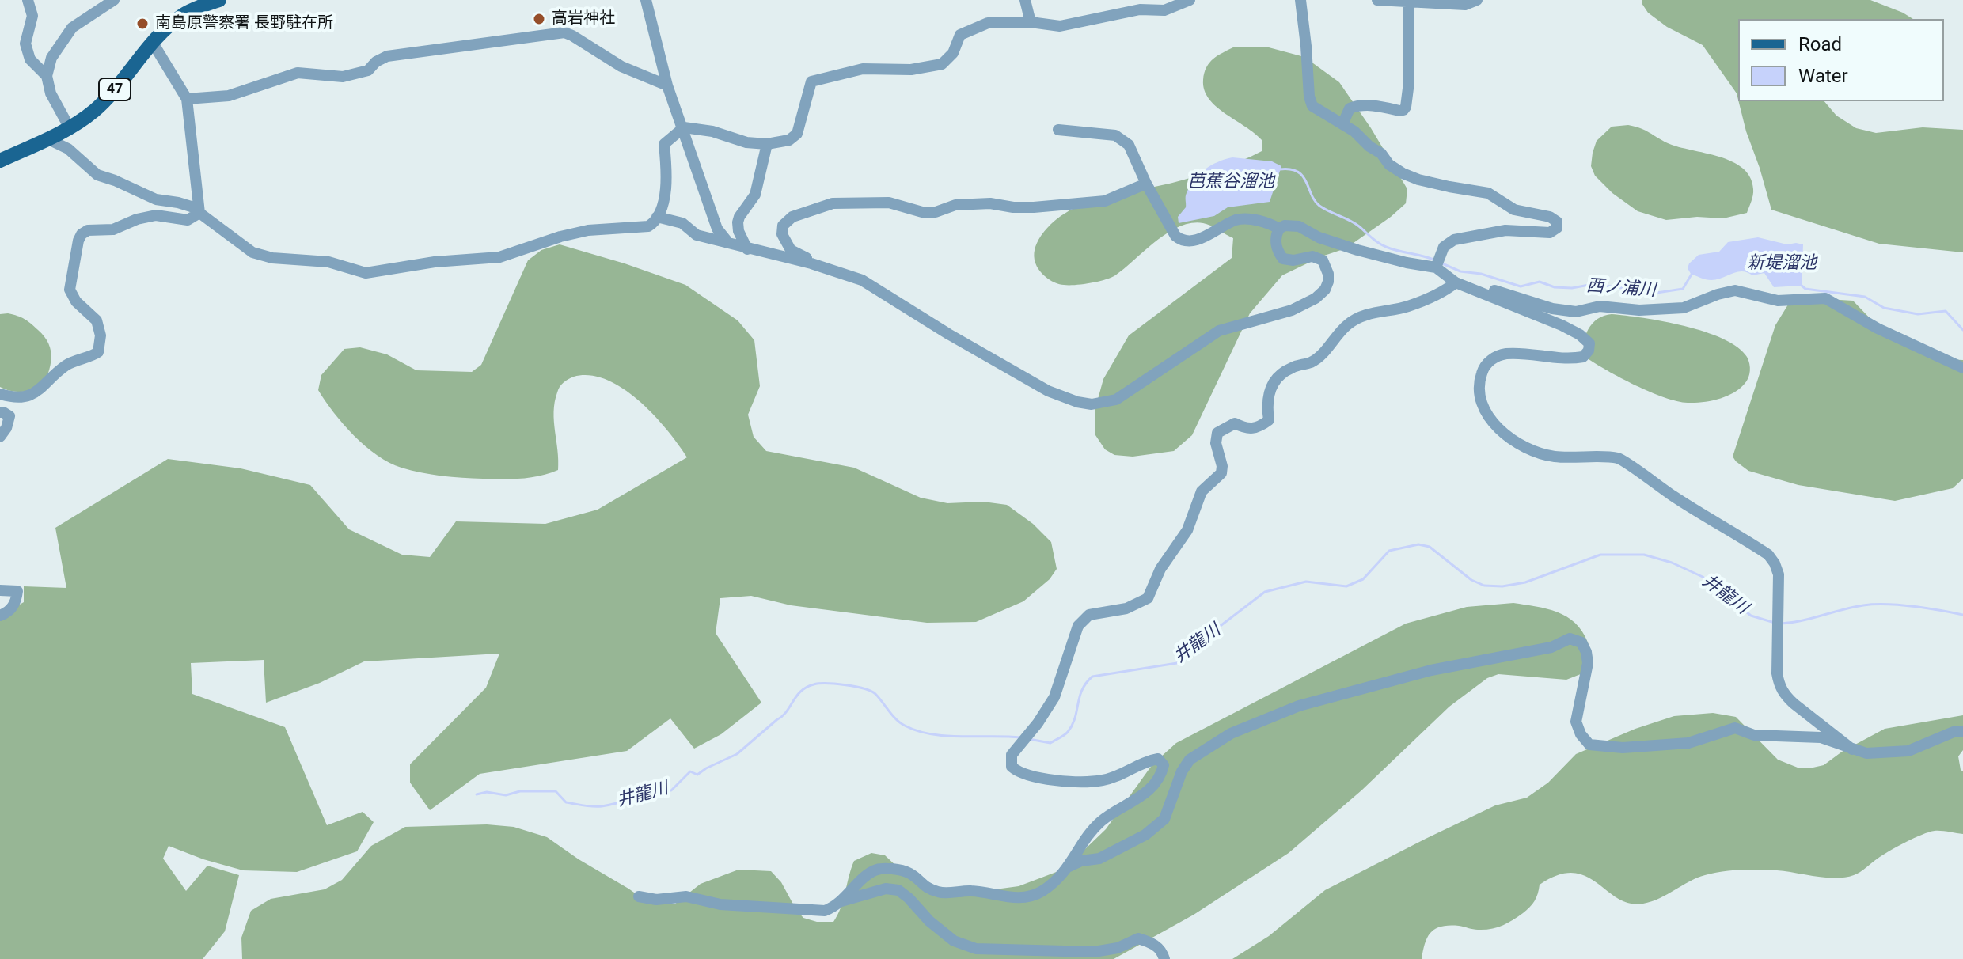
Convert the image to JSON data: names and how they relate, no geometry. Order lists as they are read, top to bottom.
{
  "streets": {
    "main road": ["47"]
  },
  "water": [
    "芭蕉谷溜池",
    "新堤溜池",
    "西ノ浦川",
    "井龍川"
  ],
  "places": ["高岩神社", "南島原警察署 長野駐在所"],
  "legend": ["Road", "Water"]
}
